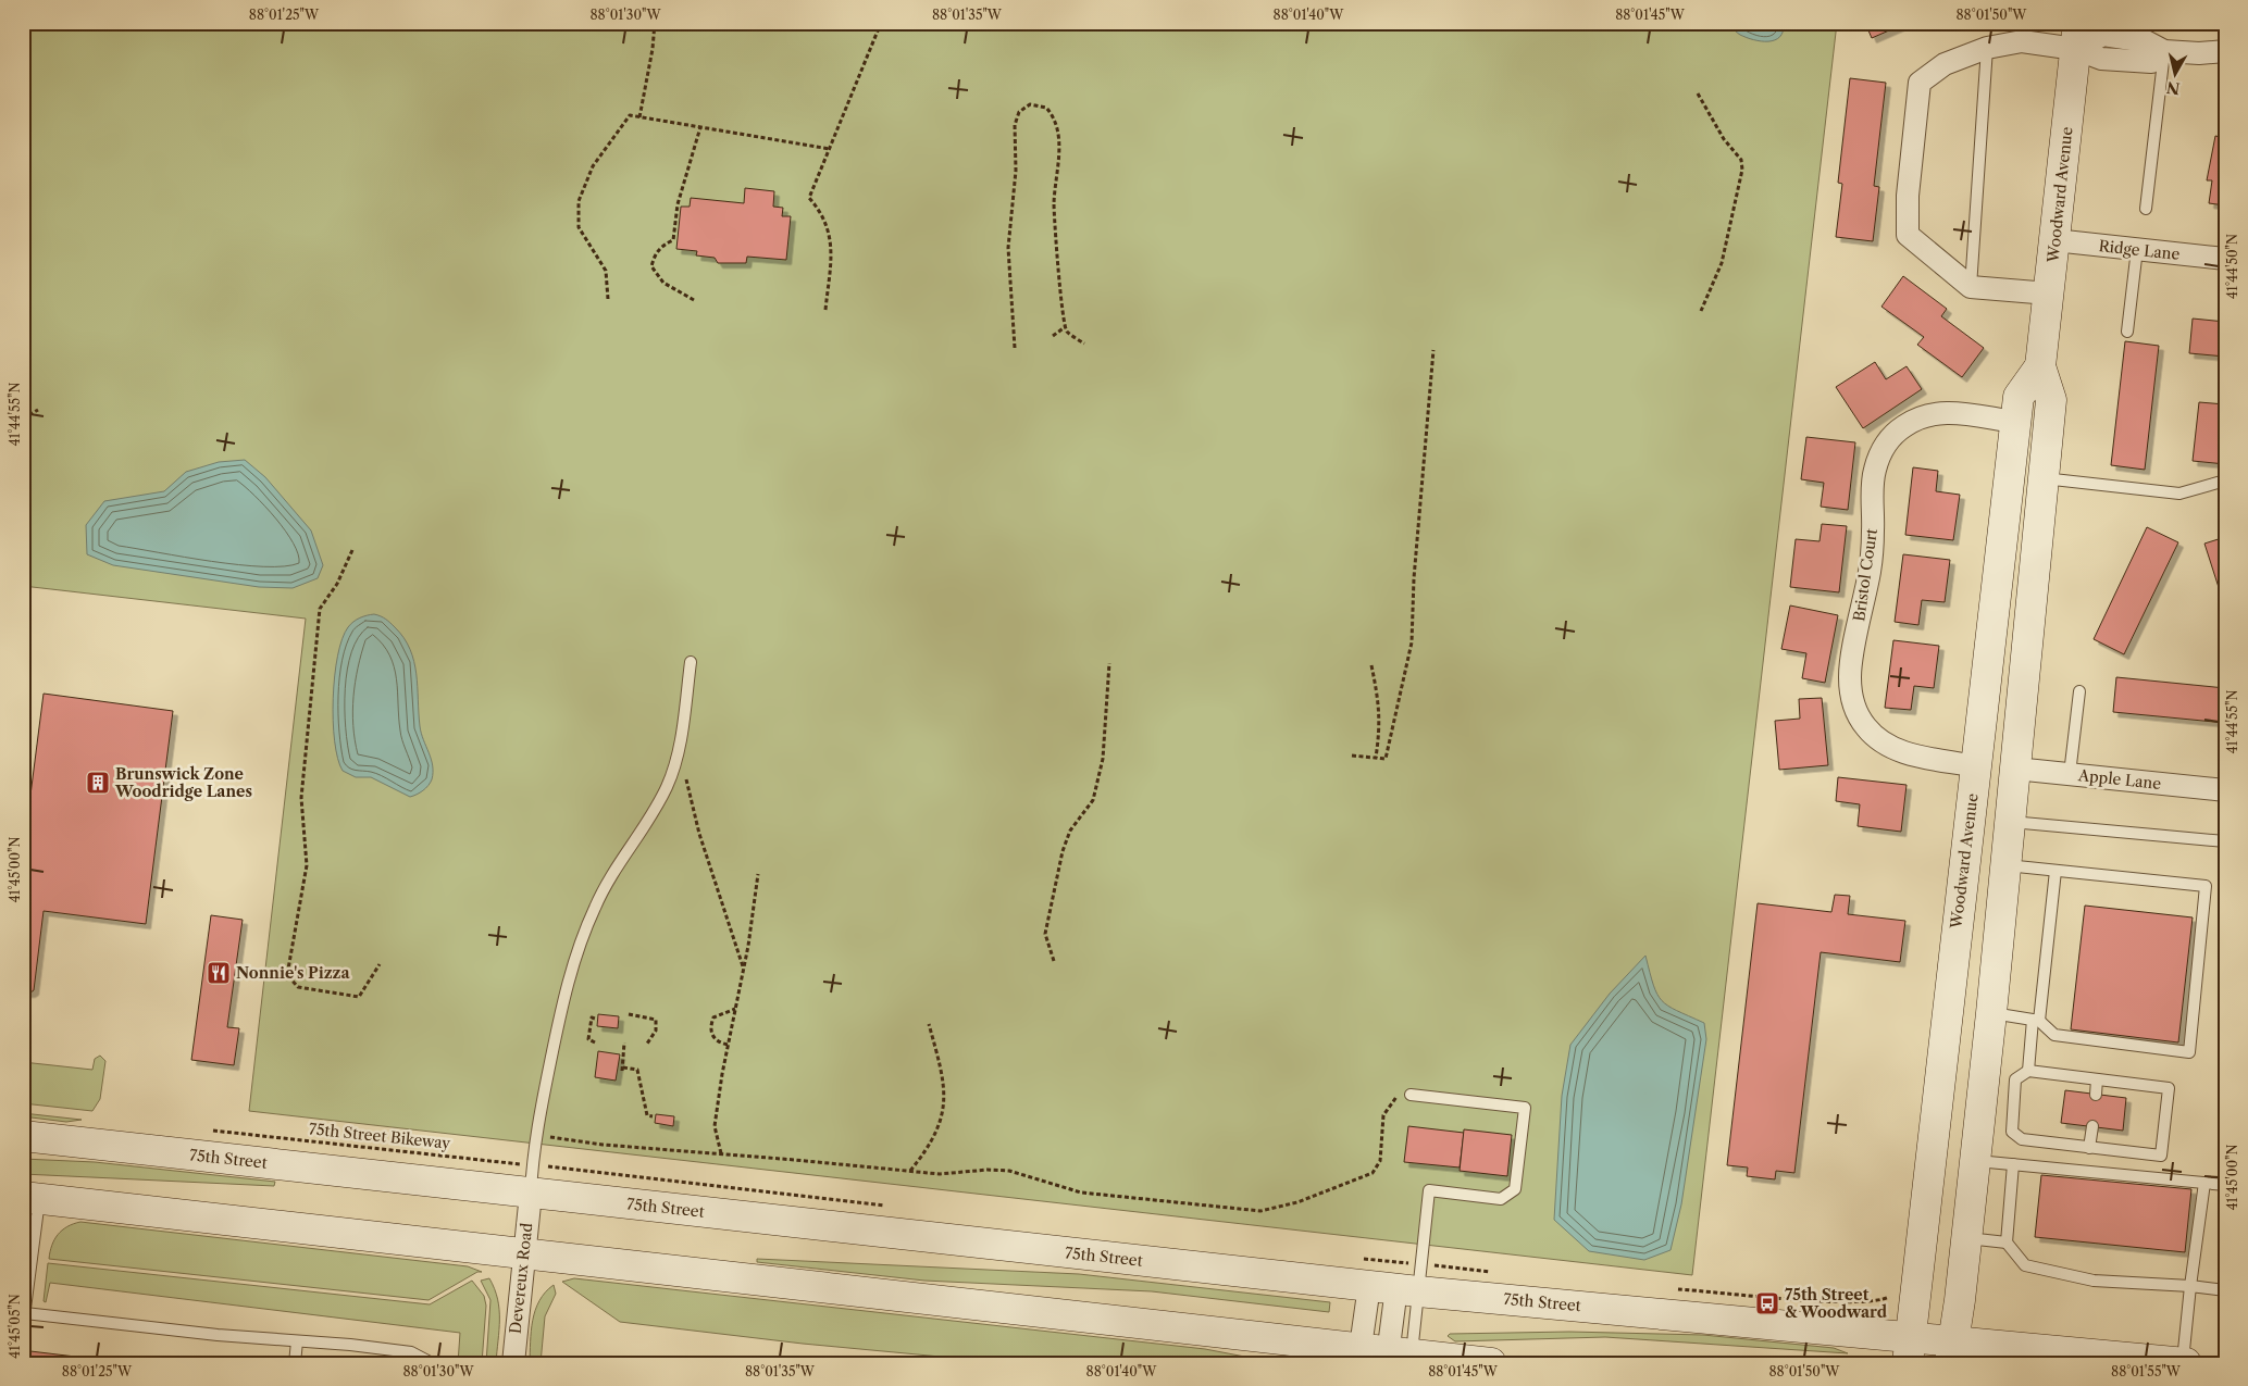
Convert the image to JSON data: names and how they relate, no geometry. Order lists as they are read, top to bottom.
{
  "streets": {
    "main road": ["Woodward Avenue", "75th Street"],
    "street": [
      "Ridge Lane",
      "Bristol Court",
      "Apple Lane",
      "Devereux Road"
    ],
    "path": ["75th Street Bikeway"]
  },
  "crossings": [
    ["Woodward Avenue", "Ridge Lane"],
    ["Woodward Avenue", "Bristol Court"],
    ["Woodward Avenue", "Apple Lane"],
    ["Woodward Avenue", "75th Street"],
    ["75th Street", "Devereux Road"]
  ],
  "places": {
    "building": ["Brunswick Zone Woodridge Lanes"],
    "restaurant": ["Nonnie's Pizza"],
    "bus stop": ["75th Street & Woodward"]
  },
  "north": "bottom",
  "coordinates": [
    "88°01'25\"W",
    "88°01'30\"W",
    "88°01'35\"W",
    "88°01'40\"W",
    "88°01'45\"W",
    "88°01'50\"W",
    "41°44'50\"N",
    "41°44'55\"N",
    "41°45'00\"N",
    "41°45'05\"N",
    "88°01'55\"W"
  ]
}
